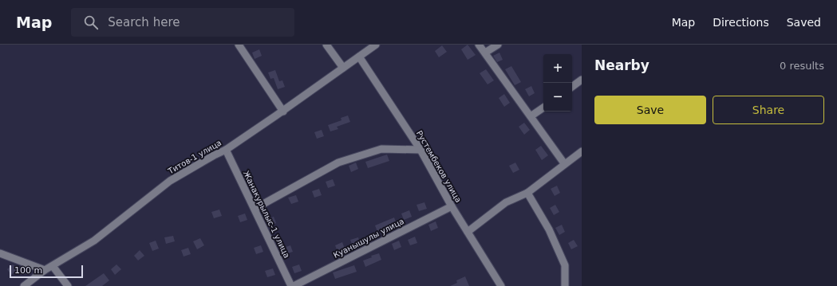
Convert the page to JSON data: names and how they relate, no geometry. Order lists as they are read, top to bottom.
{
  "streets": {
    "street": [
      "Титов-1 улица",
      "Рустембеков улица",
      "Жанакурылыс-1 улица",
      "Куанышулы улица"
    ]
  },
  "crossings": [
    ["Титов-1 улица", "Рустембеков улица"],
    ["Титов-1 улица", "Жанакурылыс-1 улица"],
    ["Рустембеков улица", "Куанышулы улица"],
    ["Жанакурылыс-1 улица", "Куанышулы улица"]
  ],
  "scale_bar": "100 m",
  "page": {
    "header": "Map",
    "search": "Search here",
    "nav": ["Map", "Directions", "Saved"],
    "heading": ["Nearby", "0 results"],
    "map_buttons": ["+", "−"],
    "buttons": ["Save", "Share"],
    "scale": "100 m"
  }
}
